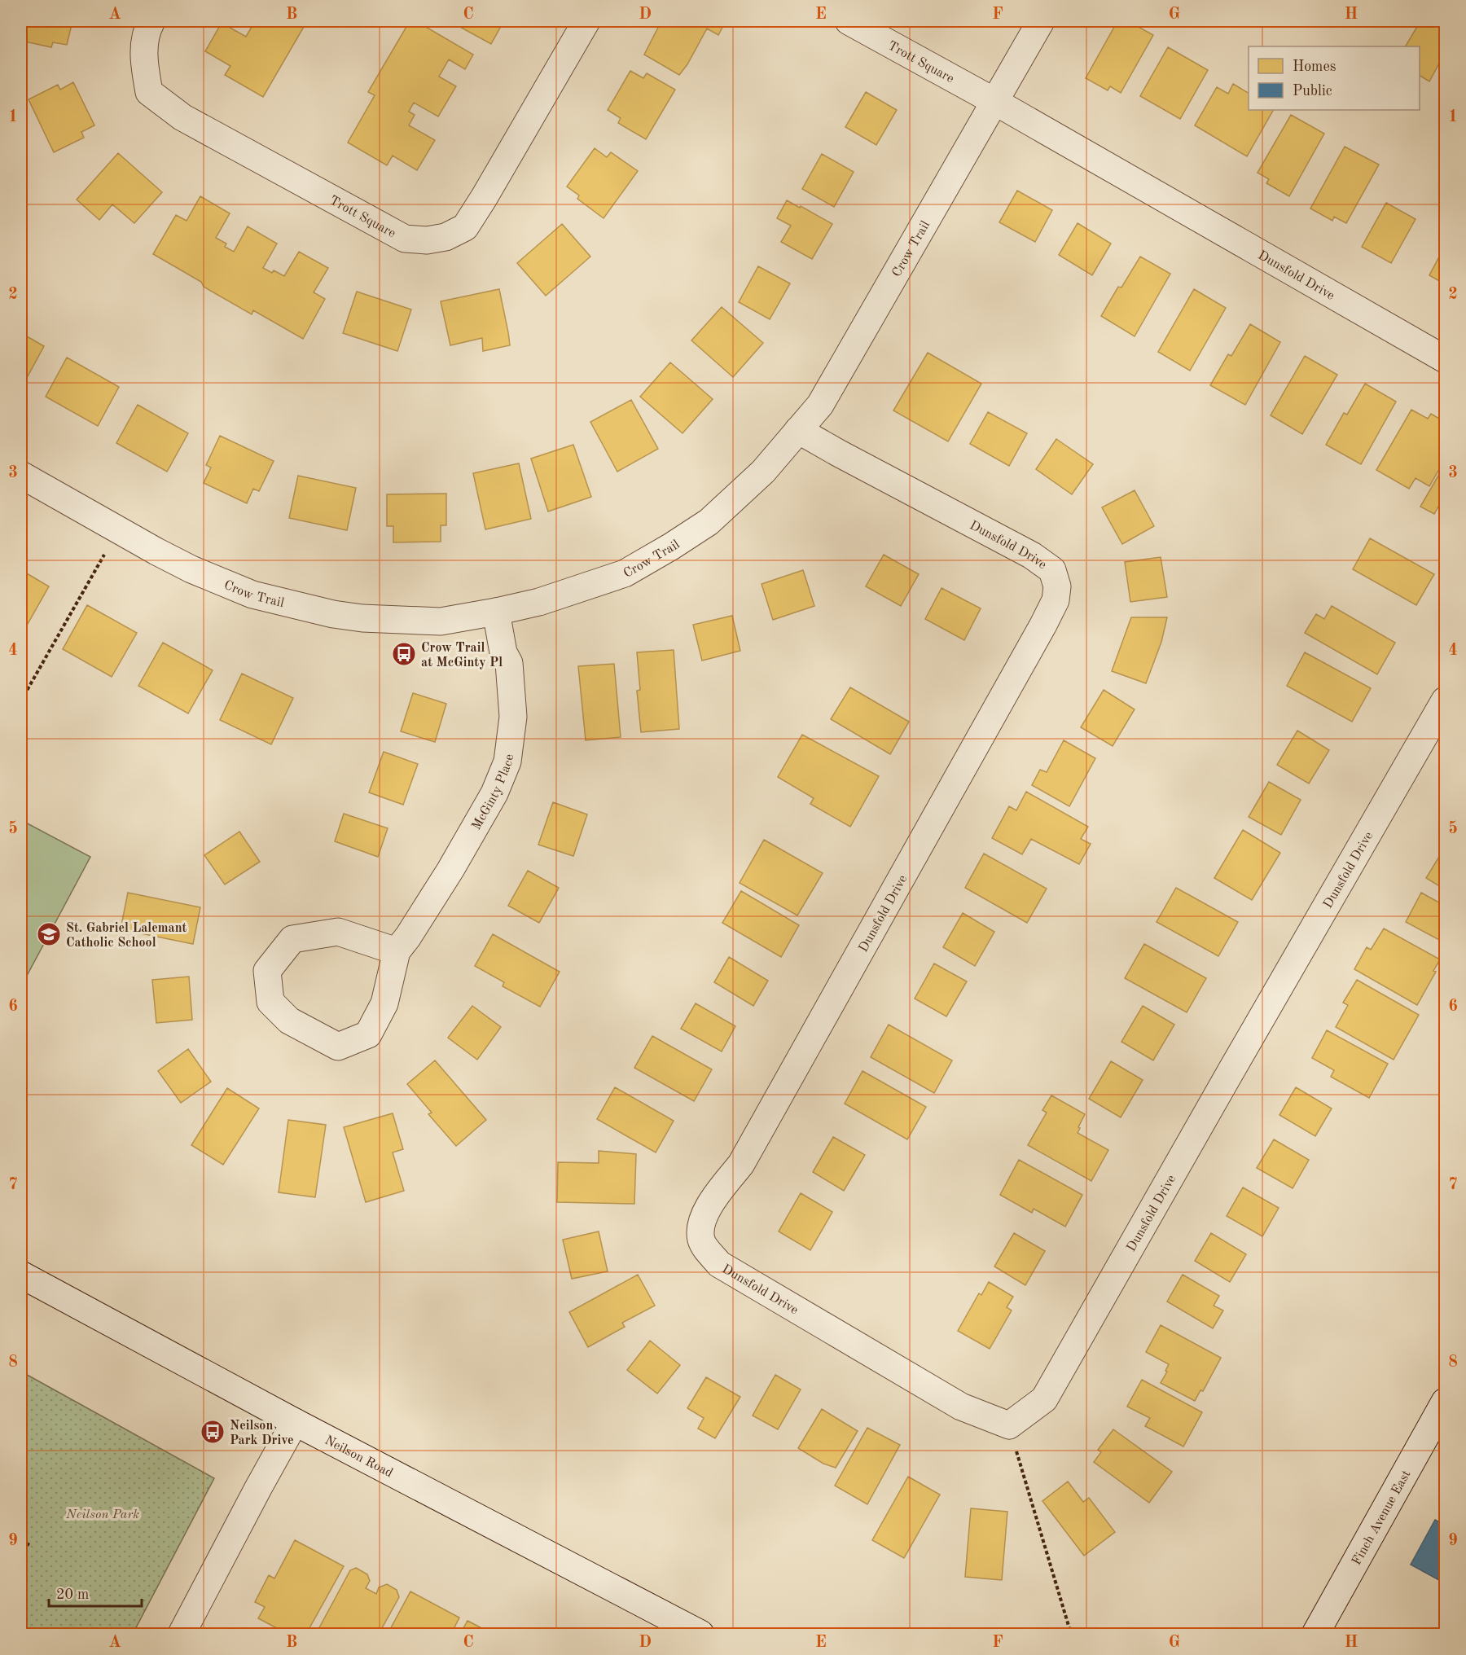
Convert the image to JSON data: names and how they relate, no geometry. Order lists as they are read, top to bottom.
{
  "streets": {
    "street": [
      "Trott Square",
      "Crow Trail",
      "Dunsfold Drive",
      "McGinty Place",
      "Neilson Road",
      "Finch Avenue East"
    ]
  },
  "crossings": [
    ["Trott Square", "Crow Trail"],
    ["Trott Square", "Dunsfold Drive"],
    ["Crow Trail", "Dunsfold Drive"],
    ["Crow Trail", "McGinty Place"]
  ],
  "parks": ["Neilson Park"],
  "places": {
    "bus stop": ["Crow Trail at McGinty Pl", "Neilson Park Drive"],
    "school or university": ["St. Gabriel Lalemant Catholic School"]
  },
  "legend": ["Homes", "Public"],
  "scale_bar": "20 m",
  "grid": {
    "columns": [
      "A",
      "B",
      "C",
      "D",
      "E",
      "F",
      "G",
      "H"
    ],
    "rows": [
      "1",
      "2",
      "3",
      "4",
      "5",
      "6",
      "7",
      "8",
      "9"
    ]
  }
}
